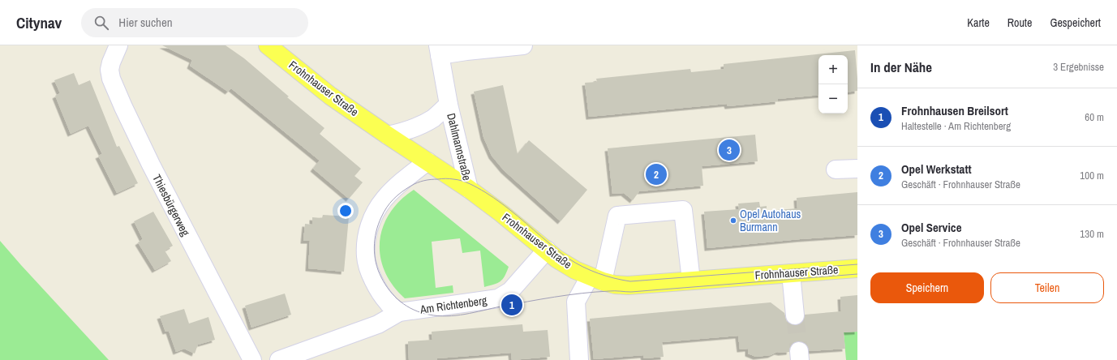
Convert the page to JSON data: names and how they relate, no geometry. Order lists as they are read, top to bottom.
{
  "streets": {
    "main road": ["Frohnhauser Straße"],
    "street": ["Dahlmannstraße", "Thiesbürgerweg", "Am Richtenberg"]
  },
  "crossings": [
    ["Frohnhauser Straße", "Dahlmannstraße"],
    ["Frohnhauser Straße", "Am Richtenberg"]
  ],
  "places": ["Opel Autohaus Burmann"],
  "page": {
    "header": "Citynav",
    "search": "Hier suchen",
    "nav": ["Karte", "Route", "Gespeichert"],
    "heading": ["In der Nähe", "3 Ergebnisse"],
    "map_buttons": ["+", "−"],
    "list": [
      {
        "mark": "1",
        "name": "Frohnhausen Breilsort",
        "note": "Haltestelle · Am Richtenberg",
        "value": "60 m"
      },
      {
        "mark": "2",
        "name": "Opel Werkstatt",
        "note": "Geschäft · Frohnhauser Straße",
        "value": "100 m"
      },
      {
        "mark": "3",
        "name": "Opel Service",
        "note": "Geschäft · Frohnhauser Straße",
        "value": "130 m"
      }
    ],
    "pins": ["3", "2", "1"],
    "buttons": ["Speichern", "Teilen"]
  }
}
